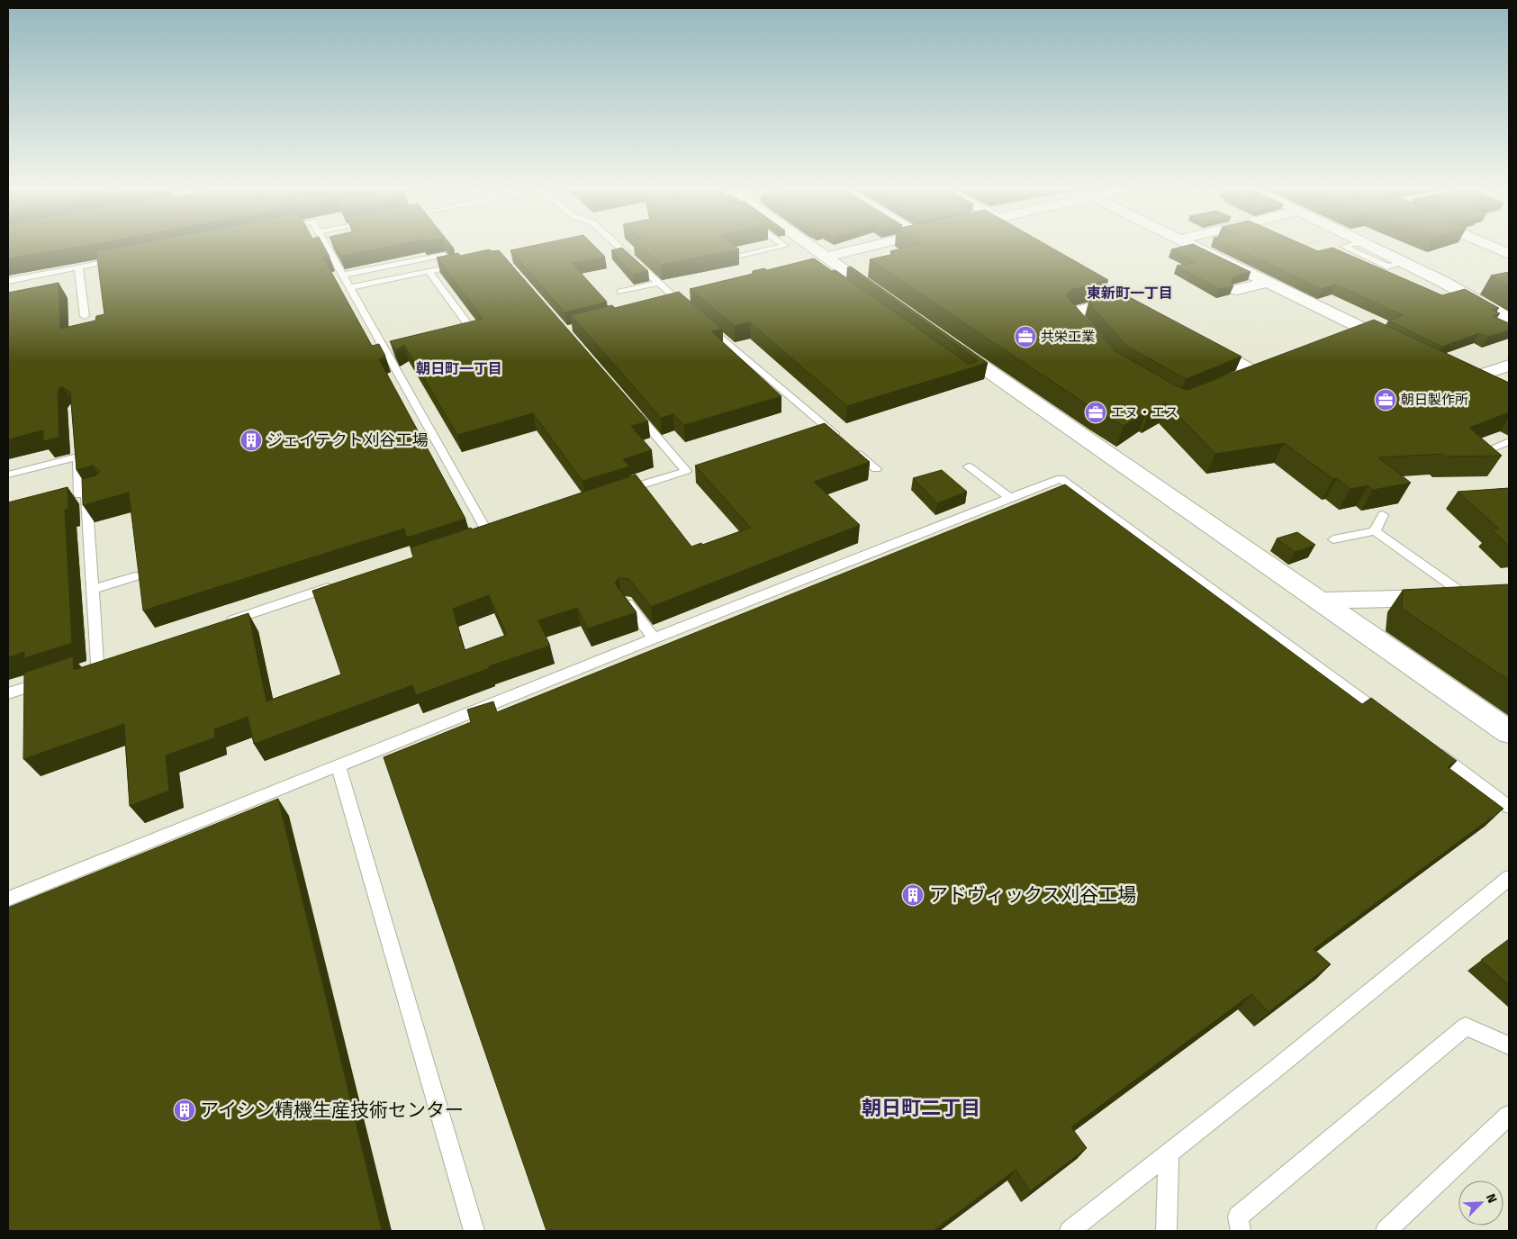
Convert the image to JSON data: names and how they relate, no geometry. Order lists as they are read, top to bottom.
{
  "districts": ["東新町一丁目", "朝日町一丁目", "朝日町二丁目"],
  "places": {
    "office": ["共栄工業", "朝日製作所", "エヌ・エス"],
    "building": ["ジェイテクト刈谷工場", "アドヴィックス刈谷工場", "アイシン精機生産技術センター"]
  },
  "north": "top right"
}
